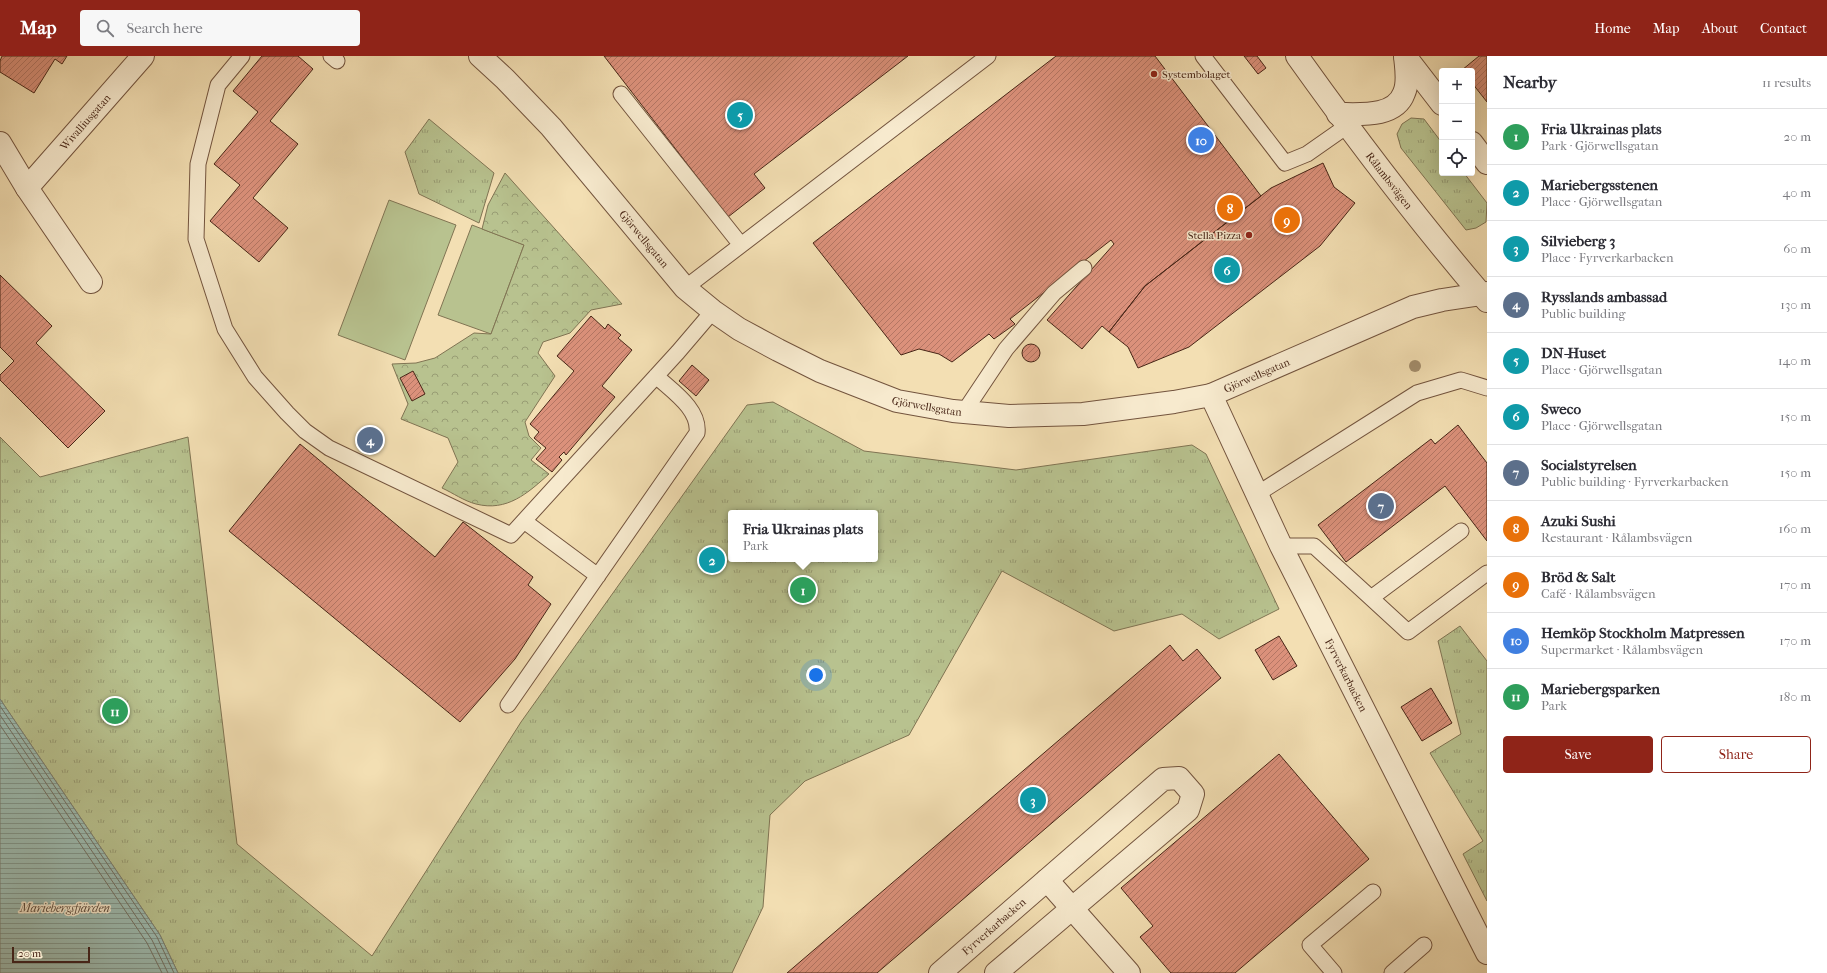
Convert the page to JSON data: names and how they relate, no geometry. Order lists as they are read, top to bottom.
{
  "streets": {
    "street": [
      "Wivalliusgatan",
      "Rålambsvägen",
      "Gjörwellsgatan",
      "Fyrverkarbacken"
    ]
  },
  "crossings": [
    ["Rålambsvägen", "Gjörwellsgatan"],
    ["Gjörwellsgatan", "Fyrverkarbacken"]
  ],
  "water": ["Mariebergsfjärden"],
  "places": ["Systembolaget", "Stella Pizza"],
  "scale_bar": "20 m",
  "page": {
    "header": "Map",
    "search": "Search here",
    "nav": [
      "Home",
      "Map",
      "About",
      "Contact"
    ],
    "heading": ["Nearby", "11 results"],
    "map_buttons": ["+", "−"],
    "pins": [
      "5",
      "10",
      "8",
      "9",
      "6",
      "4",
      "7",
      "2",
      "1",
      "11",
      "3"
    ],
    "list": [
      {
        "mark": "1",
        "name": "Fria Ukrainas plats",
        "note": "Park · Gjörwellsgatan",
        "value": "20 m"
      },
      {
        "mark": "2",
        "name": "Mariebergsstenen",
        "note": "Place · Gjörwellsgatan",
        "value": "40 m"
      },
      {
        "mark": "3",
        "name": "Silvieberg 3",
        "note": "Place · Fyrverkarbacken",
        "value": "60 m"
      },
      {
        "mark": "4",
        "name": "Rysslands ambassad",
        "note": "Public building",
        "value": "130 m"
      },
      {
        "mark": "5",
        "name": "DN-Huset",
        "note": "Place · Gjörwellsgatan",
        "value": "140 m"
      },
      {
        "mark": "6",
        "name": "Sweco",
        "note": "Place · Gjörwellsgatan",
        "value": "150 m"
      },
      {
        "mark": "7",
        "name": "Socialstyrelsen",
        "note": "Public building · Fyrverkarbacken",
        "value": "150 m"
      },
      {
        "mark": "8",
        "name": "Azuki Sushi",
        "note": "Restaurant · Rålambsvägen",
        "value": "160 m"
      },
      {
        "mark": "9",
        "name": "Bröd & Salt",
        "note": "Café · Rålambsvägen",
        "value": "170 m"
      },
      {
        "mark": "10",
        "name": "Hemköp Stockholm Matpressen",
        "note": "Supermarket · Rålambsvägen",
        "value": "170 m"
      },
      {
        "mark": "11",
        "name": "Mariebergsparken",
        "note": "Park",
        "value": "180 m"
      }
    ],
    "popup": ["Fria Ukrainas plats", "Park"],
    "buttons": ["Save", "Share"],
    "scale": "20 m"
  }
}
